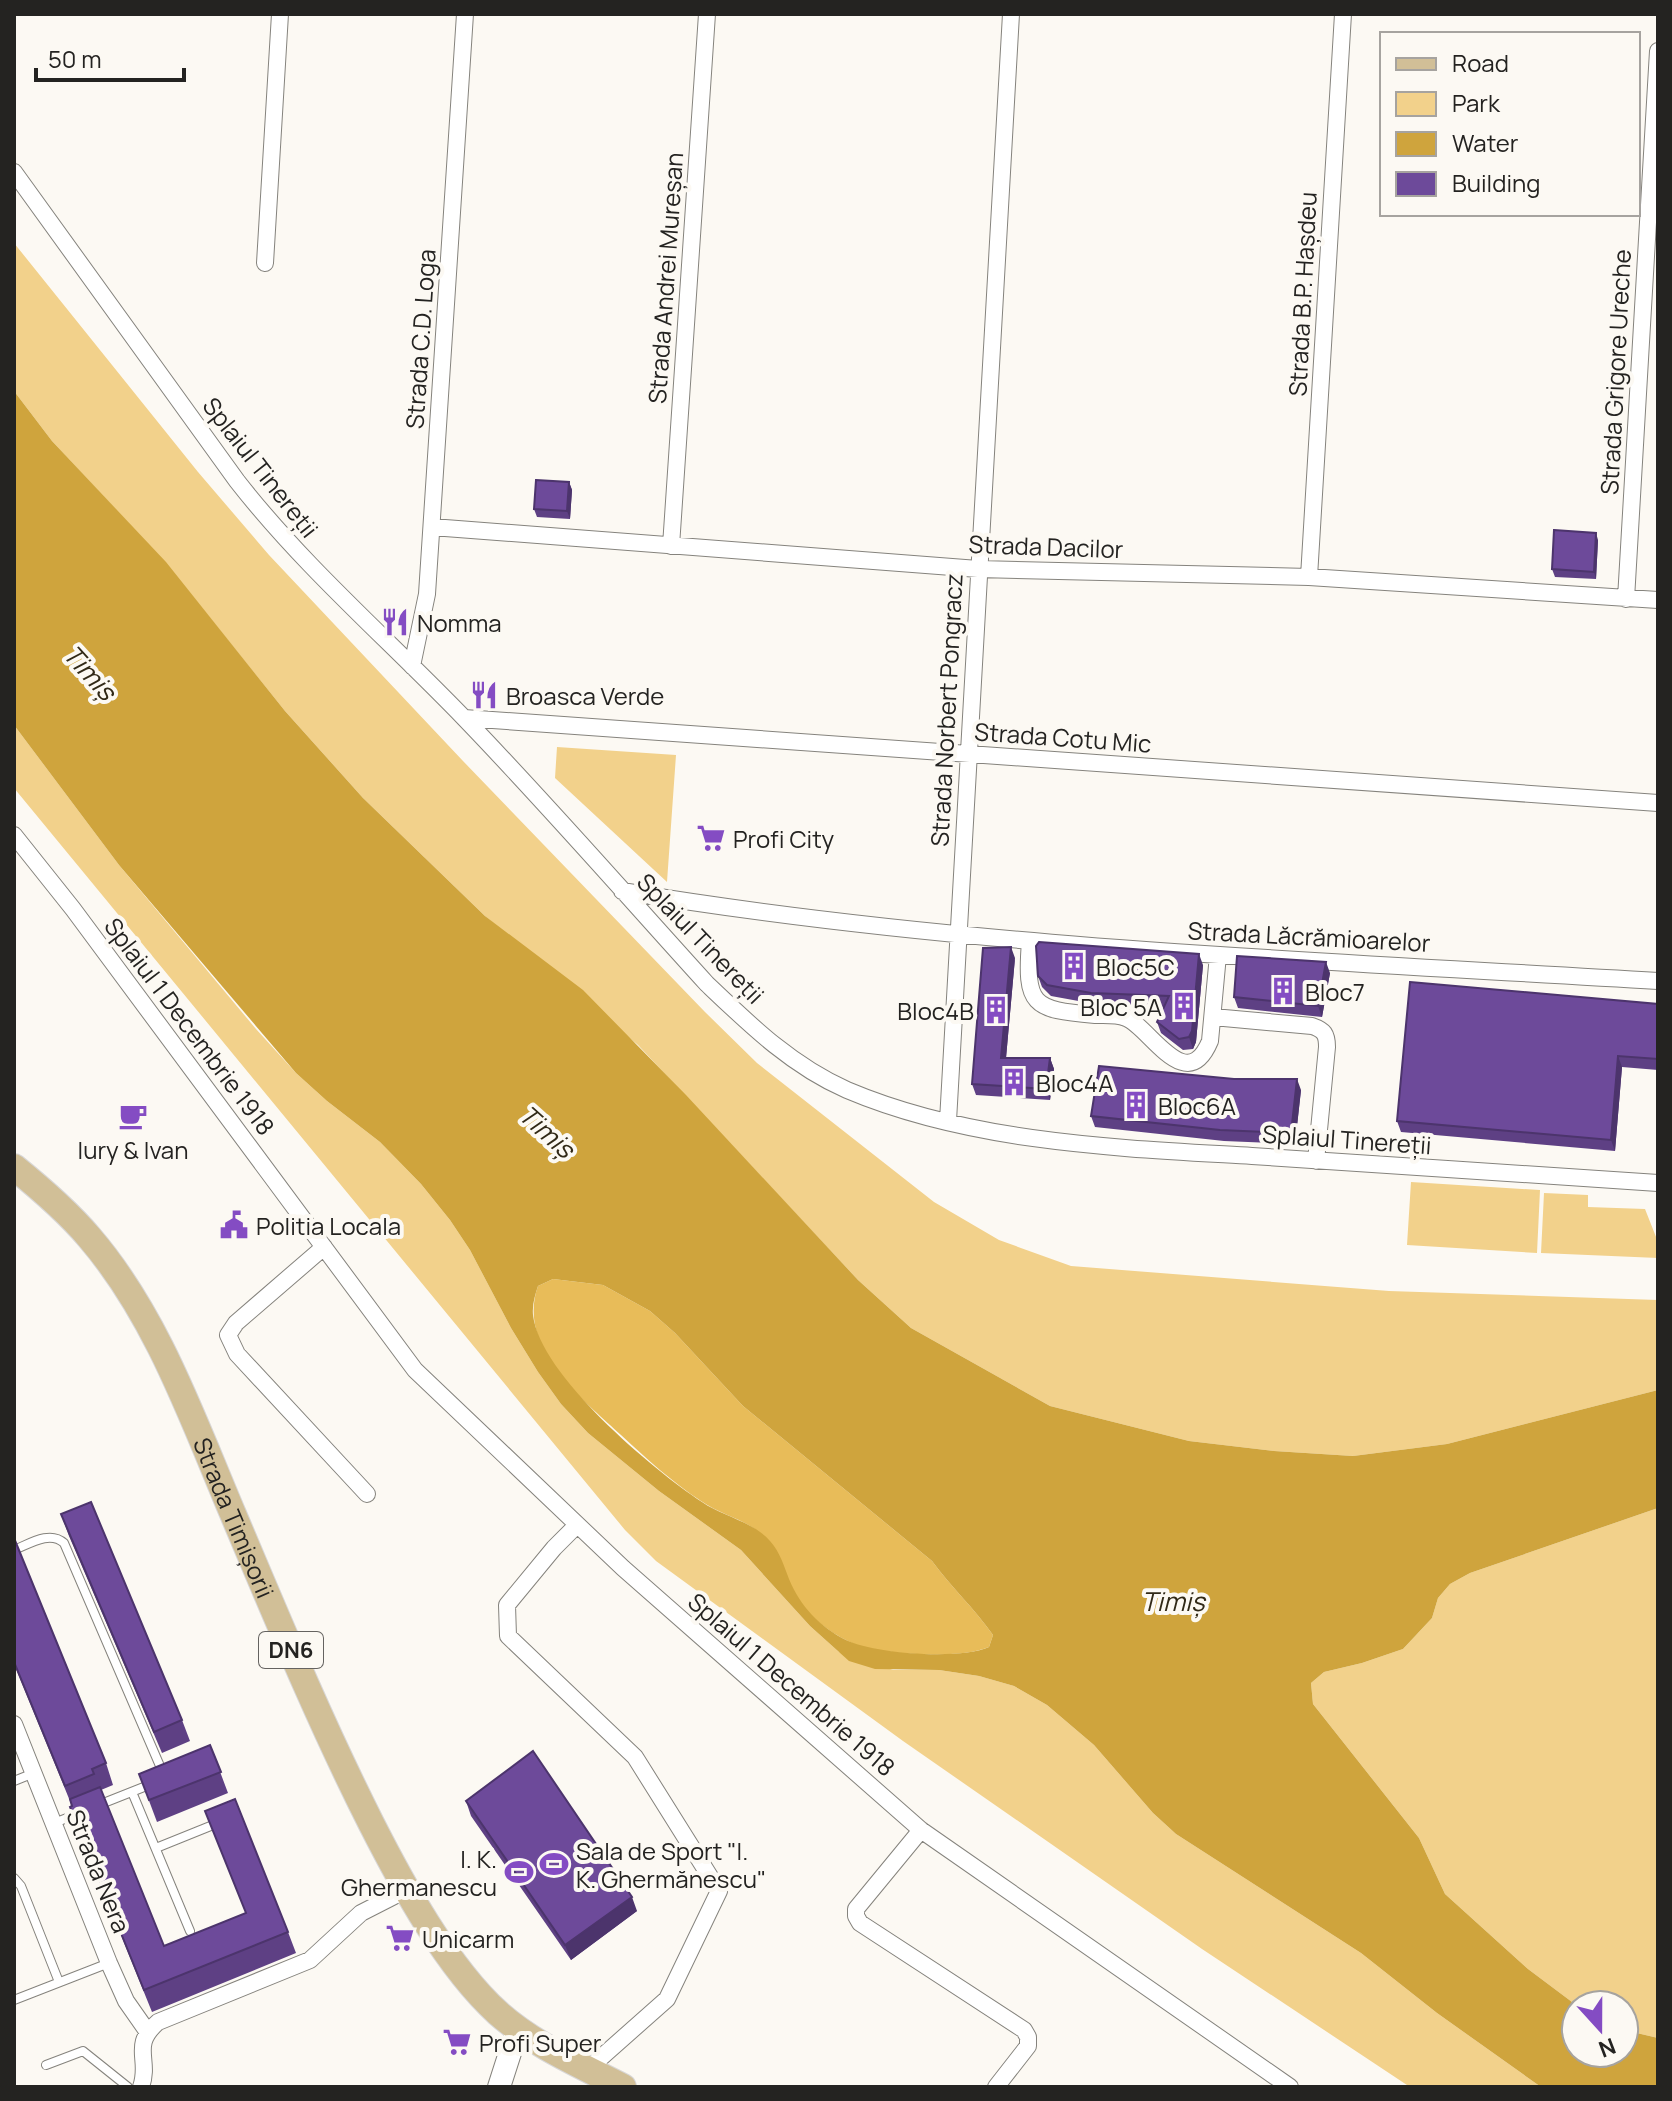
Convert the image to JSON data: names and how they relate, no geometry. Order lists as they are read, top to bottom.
{
  "streets": {
    "main road": ["Strada Timișorii", "DN6"],
    "street": [
      "Strada Andrei Mureșan",
      "Strada B.P. Hașdeu",
      "Strada C.D. Loga",
      "Strada Grigore Ureche",
      "Splaiul Tinereții",
      "Strada Dacilor",
      "Strada Norbert Pongracz",
      "Strada Cotu Mic",
      "Strada Lăcrămioarelor",
      "Splaiul 1 Decembrie 1918",
      "Strada Nera"
    ]
  },
  "crossings": [
    ["Strada Andrei Mureșan", "Strada Dacilor"],
    ["Strada B.P. Hașdeu", "Strada Dacilor"],
    ["Strada C.D. Loga", "Splaiul Tinereții"],
    ["Strada C.D. Loga", "Strada Dacilor"],
    ["Strada Grigore Ureche", "Strada Dacilor"],
    ["Splaiul Tinereții", "Strada Norbert Pongracz"],
    ["Splaiul Tinereții", "Strada Cotu Mic"],
    ["Splaiul Tinereții", "Strada Lăcrămioarelor"],
    ["Strada Dacilor", "Strada Norbert Pongracz"],
    ["Strada Norbert Pongracz", "Strada Cotu Mic"],
    ["Strada Norbert Pongracz", "Strada Lăcrămioarelor"]
  ],
  "water": ["Timiș"],
  "places": {
    "restaurant": ["Nomma", "Broasca Verde"],
    "supermarket": ["Profi City", "Unicarm", "Profi Super"],
    "building": [
      "Bloc5C",
      "Bloc7",
      "Bloc 5A",
      "Bloc4B",
      "Bloc4A",
      "Bloc6A"
    ],
    "cafe": ["Iury & Ivan"],
    "public building": ["Politia Locala"],
    "sports": ["Sala de Sport \"I. K. Ghermănescu\"", "I. K. Ghermanescu"]
  },
  "legend": [
    "Road",
    "Park",
    "Water",
    "Building"
  ],
  "scale_bar": "50 m",
  "north": "bottom"
}
